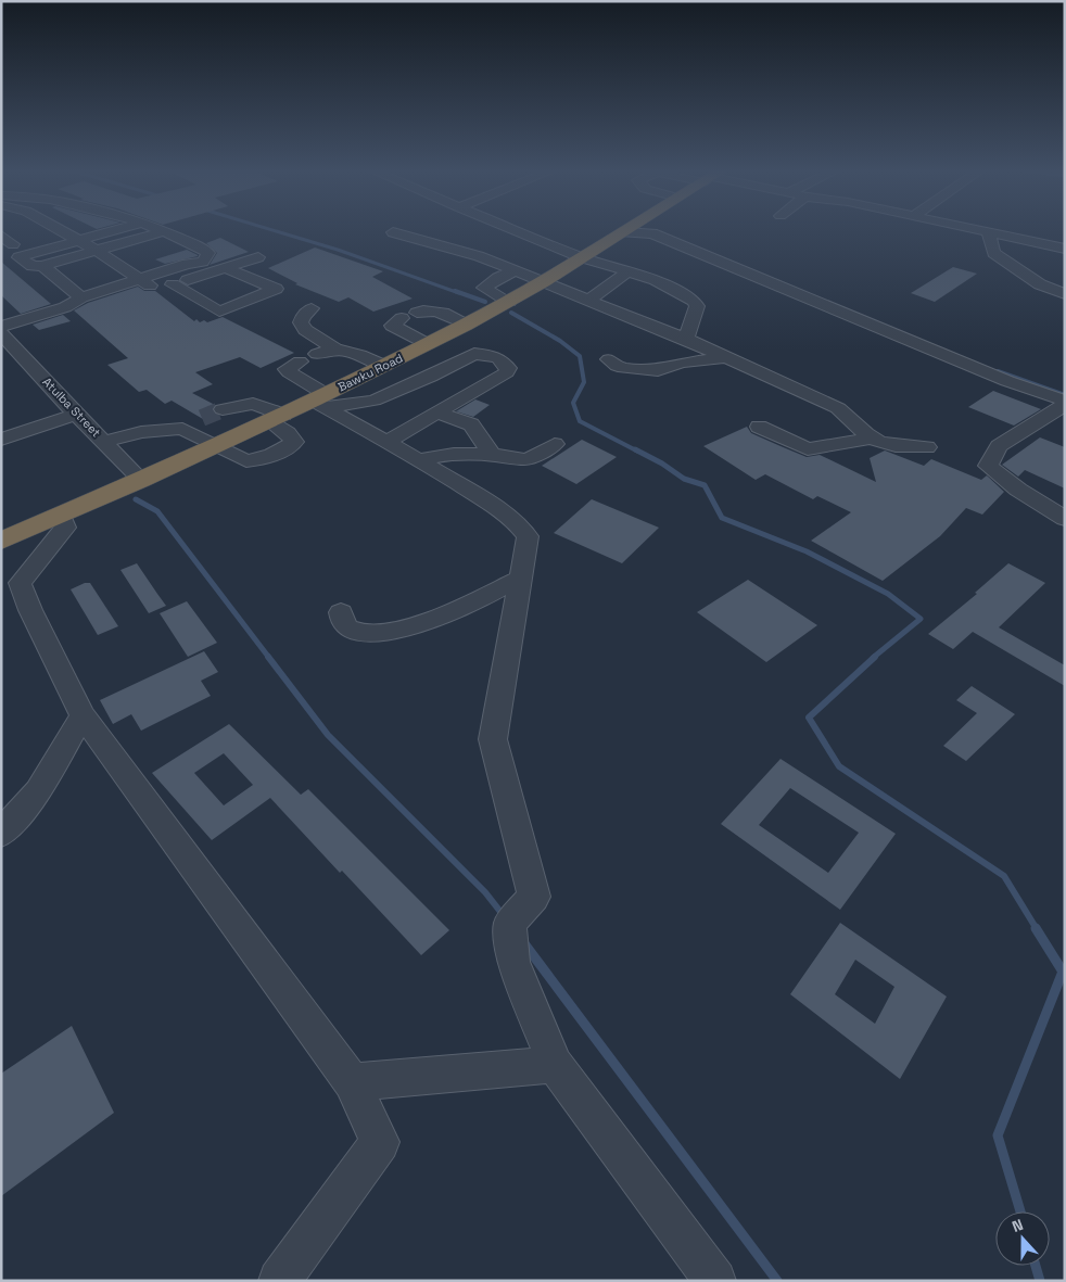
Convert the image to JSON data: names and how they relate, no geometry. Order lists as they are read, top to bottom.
{
  "streets": {
    "highway": ["Bawku Road"],
    "street": ["Atulba Street"]
  },
  "crossings": [
    ["Bawku Road", "Atulba Street"]
  ],
  "north": "top"
}
